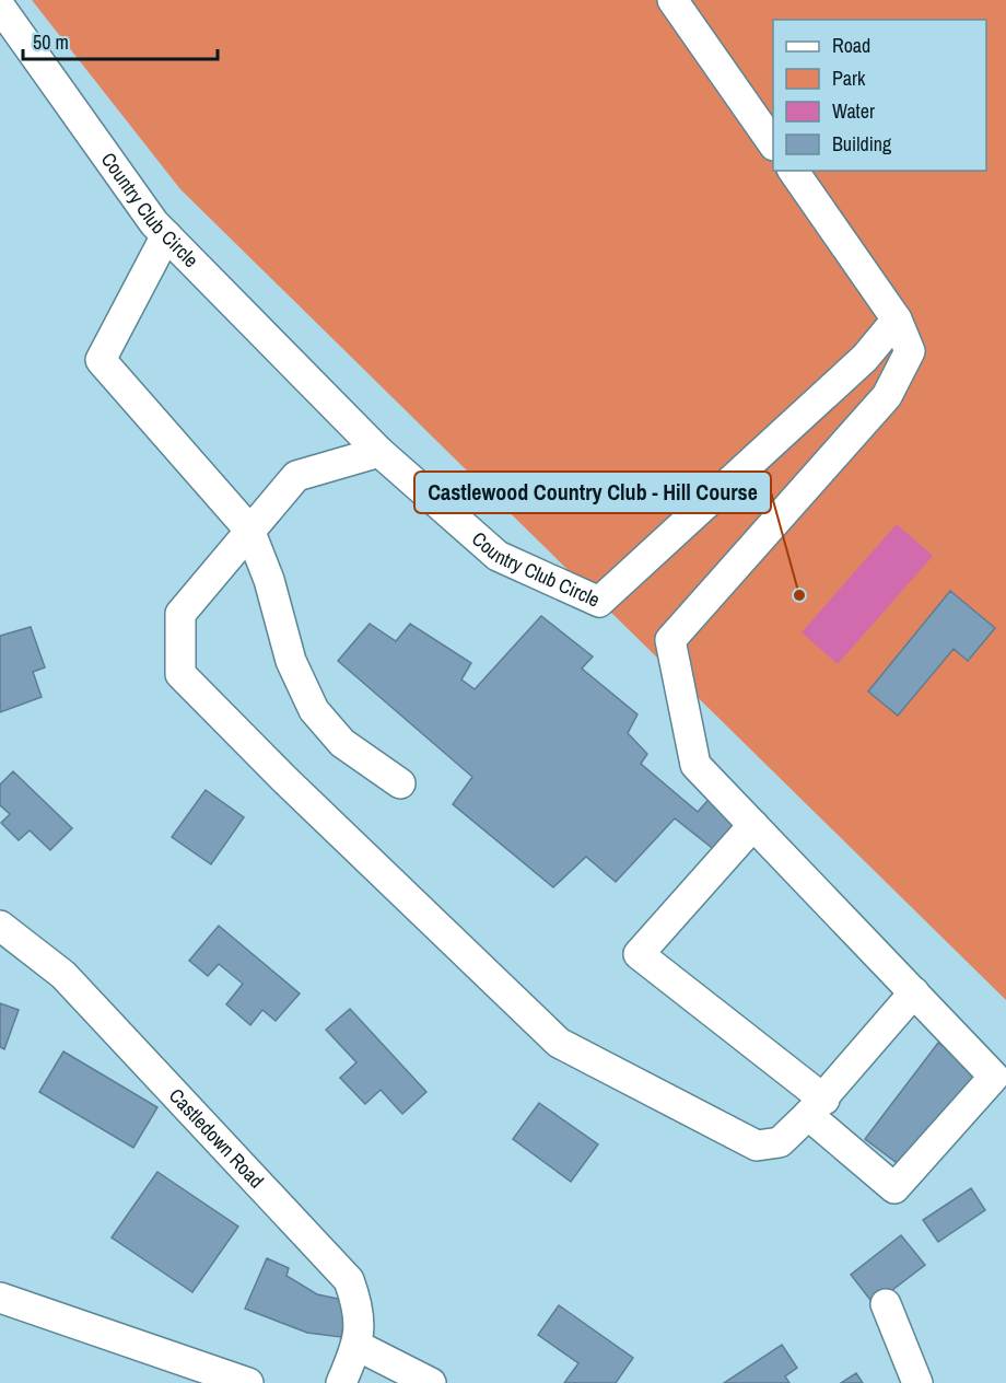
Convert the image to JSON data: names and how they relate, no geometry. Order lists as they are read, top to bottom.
{
  "streets": {
    "street": ["Country Club Circle", "Castledown Road"]
  },
  "places": ["Castlewood Country Club - Hill Course"],
  "legend": [
    "Road",
    "Park",
    "Water",
    "Building"
  ],
  "scale_bar": "50 m"
}
